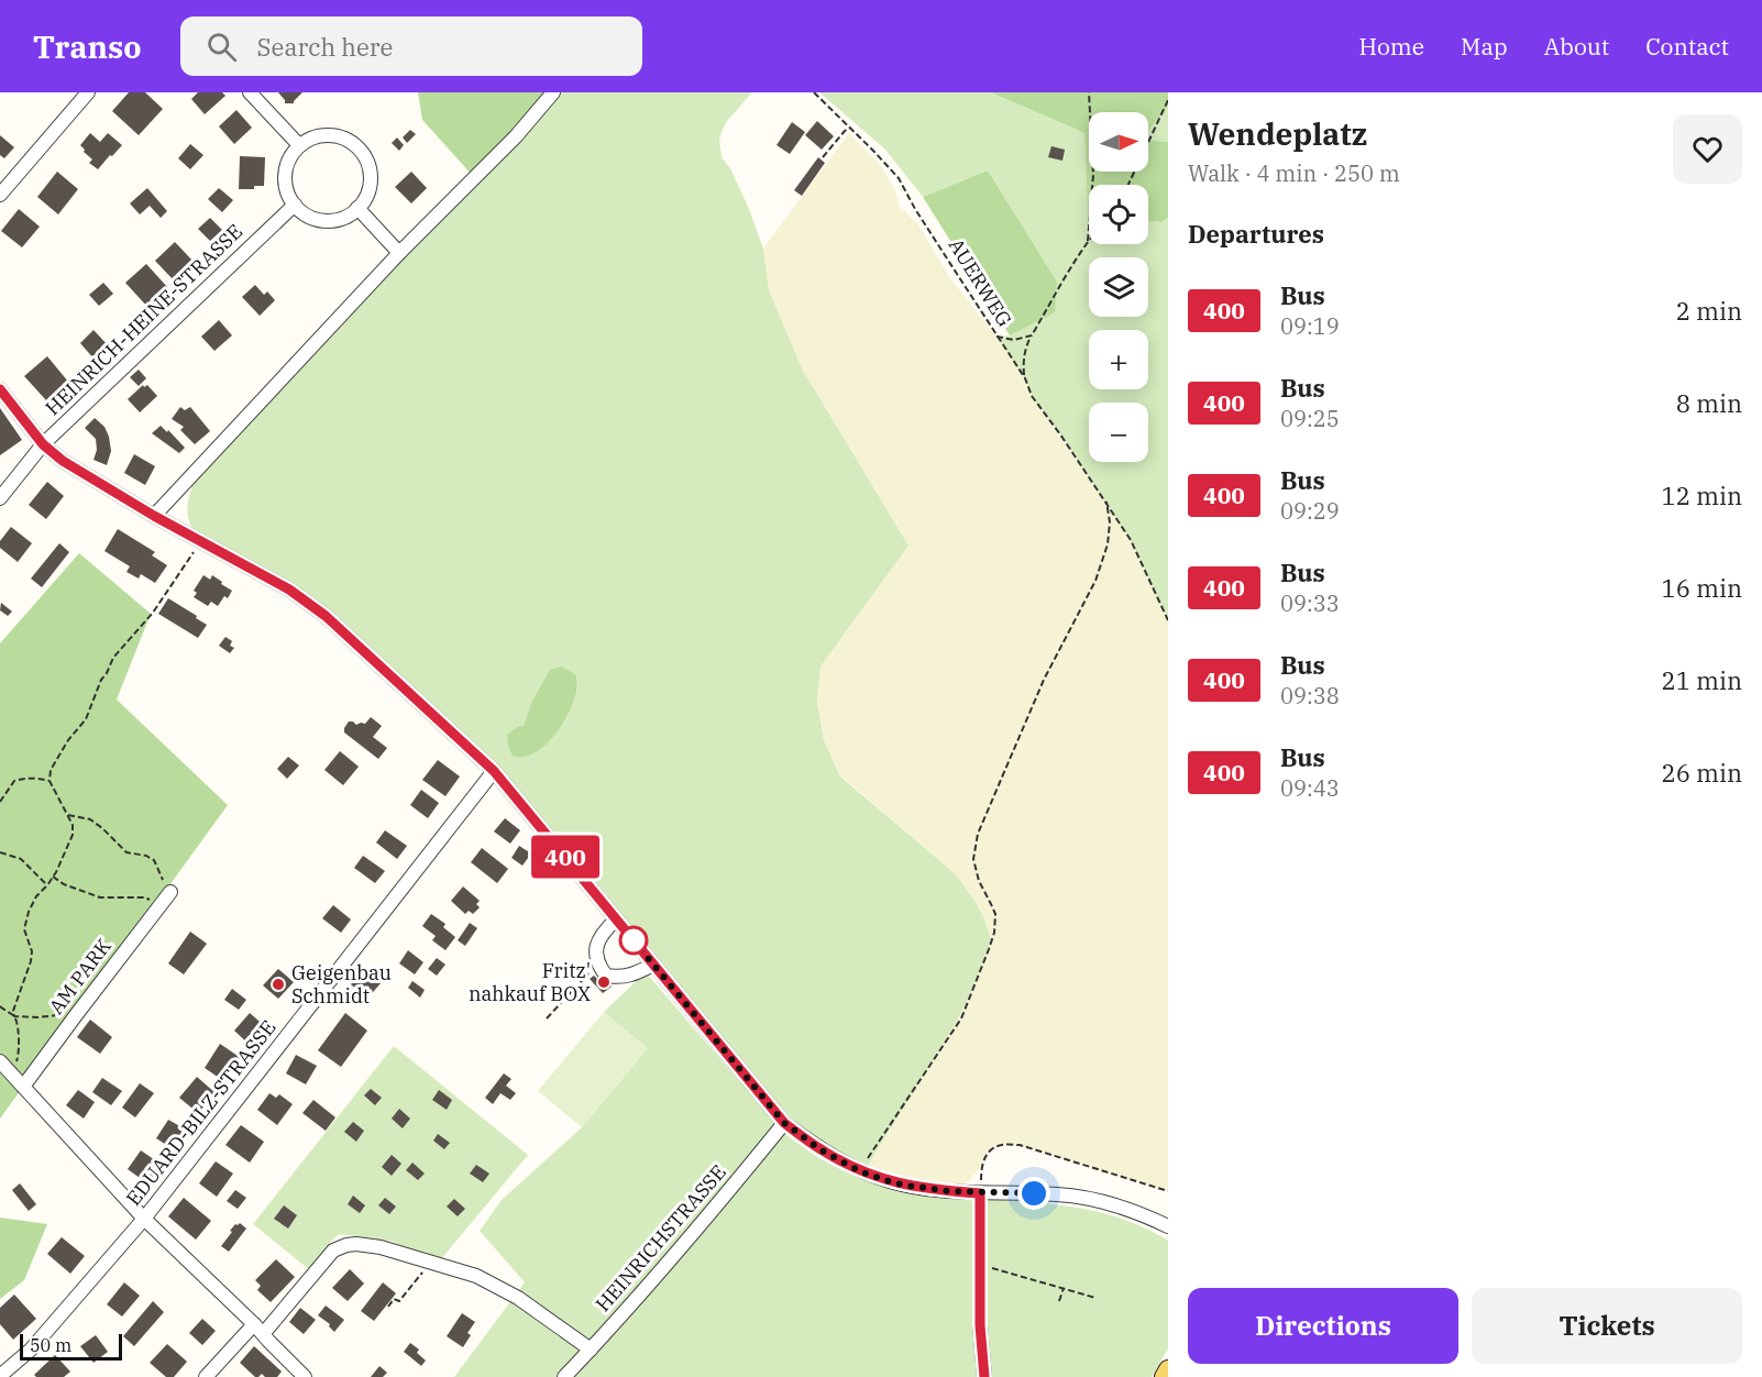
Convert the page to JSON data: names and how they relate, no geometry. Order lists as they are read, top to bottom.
{
  "streets": {
    "street": [
      "HEINRICH-HEINE-STRASSE",
      "AM PARK",
      "EDUARD-BILZ-STRASSE",
      "HEINRICHSTRASSE"
    ],
    "path": ["AUERWEG"]
  },
  "places": ["Fritz' nahkauf BOX", "Geigenbau Schmidt"],
  "lines": ["bus line 400"],
  "scale_bar": "50 m",
  "north": "right",
  "page": {
    "header": "Transo",
    "search": "Search here",
    "nav": [
      "Home",
      "Map",
      "About",
      "Contact"
    ],
    "on_map": "400",
    "heading": [
      ["Wendeplatz", "Walk · 4 min · 250 m"],
      "Departures"
    ],
    "map_buttons": ["+", "−"],
    "list": [
      {
        "mark": "400",
        "name": "Bus",
        "note": "09:19",
        "value": "2 min"
      },
      {
        "mark": "400",
        "name": "Bus",
        "note": "09:25",
        "value": "8 min"
      },
      {
        "mark": "400",
        "name": "Bus",
        "note": "09:29",
        "value": "12 min"
      },
      {
        "mark": "400",
        "name": "Bus",
        "note": "09:33",
        "value": "16 min"
      },
      {
        "mark": "400",
        "name": "Bus",
        "note": "09:38",
        "value": "21 min"
      },
      {
        "mark": "400",
        "name": "Bus",
        "note": "09:43",
        "value": "26 min"
      }
    ],
    "buttons": ["Directions", "Tickets"],
    "scale": "50 m"
  }
}
